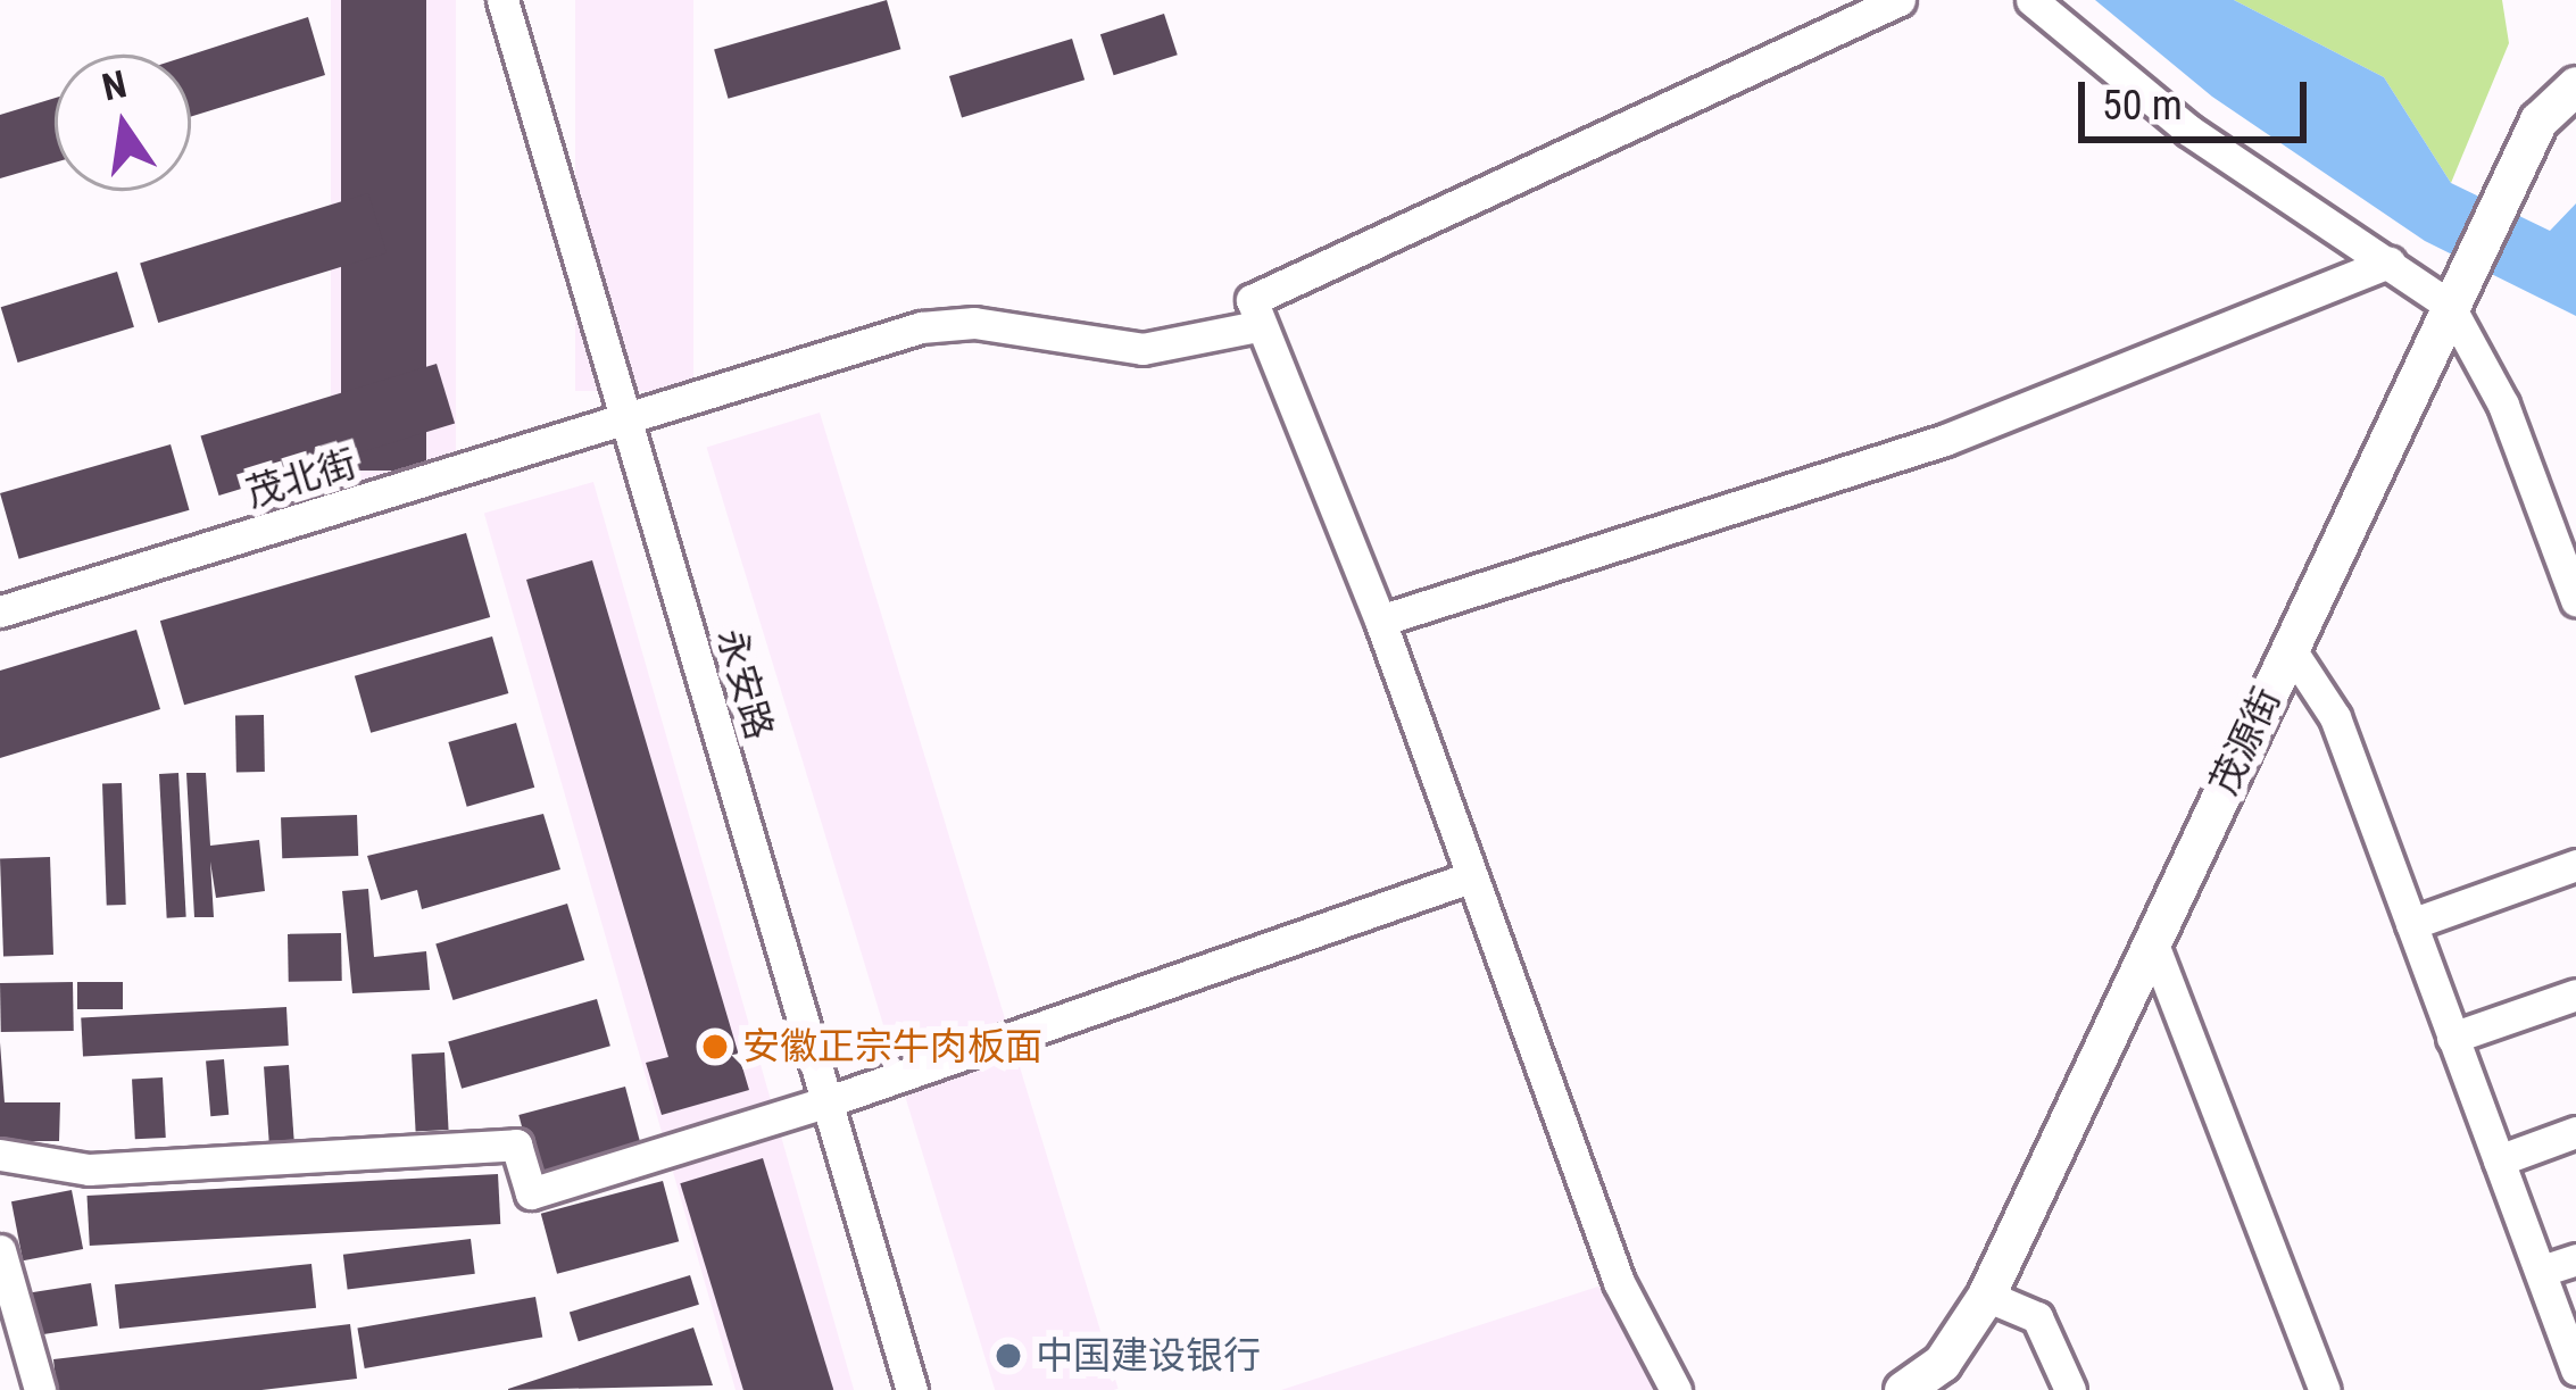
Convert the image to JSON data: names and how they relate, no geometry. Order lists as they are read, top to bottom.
{
  "streets": {
    "main road": ["茂源街"],
    "street": ["茂北街", "永安路"]
  },
  "crossings": [
    ["茂北街", "永安路"]
  ],
  "places": ["安徽正宗牛肉板面", "中国建设银行"],
  "scale_bar": "50 m",
  "north": "top"
}
